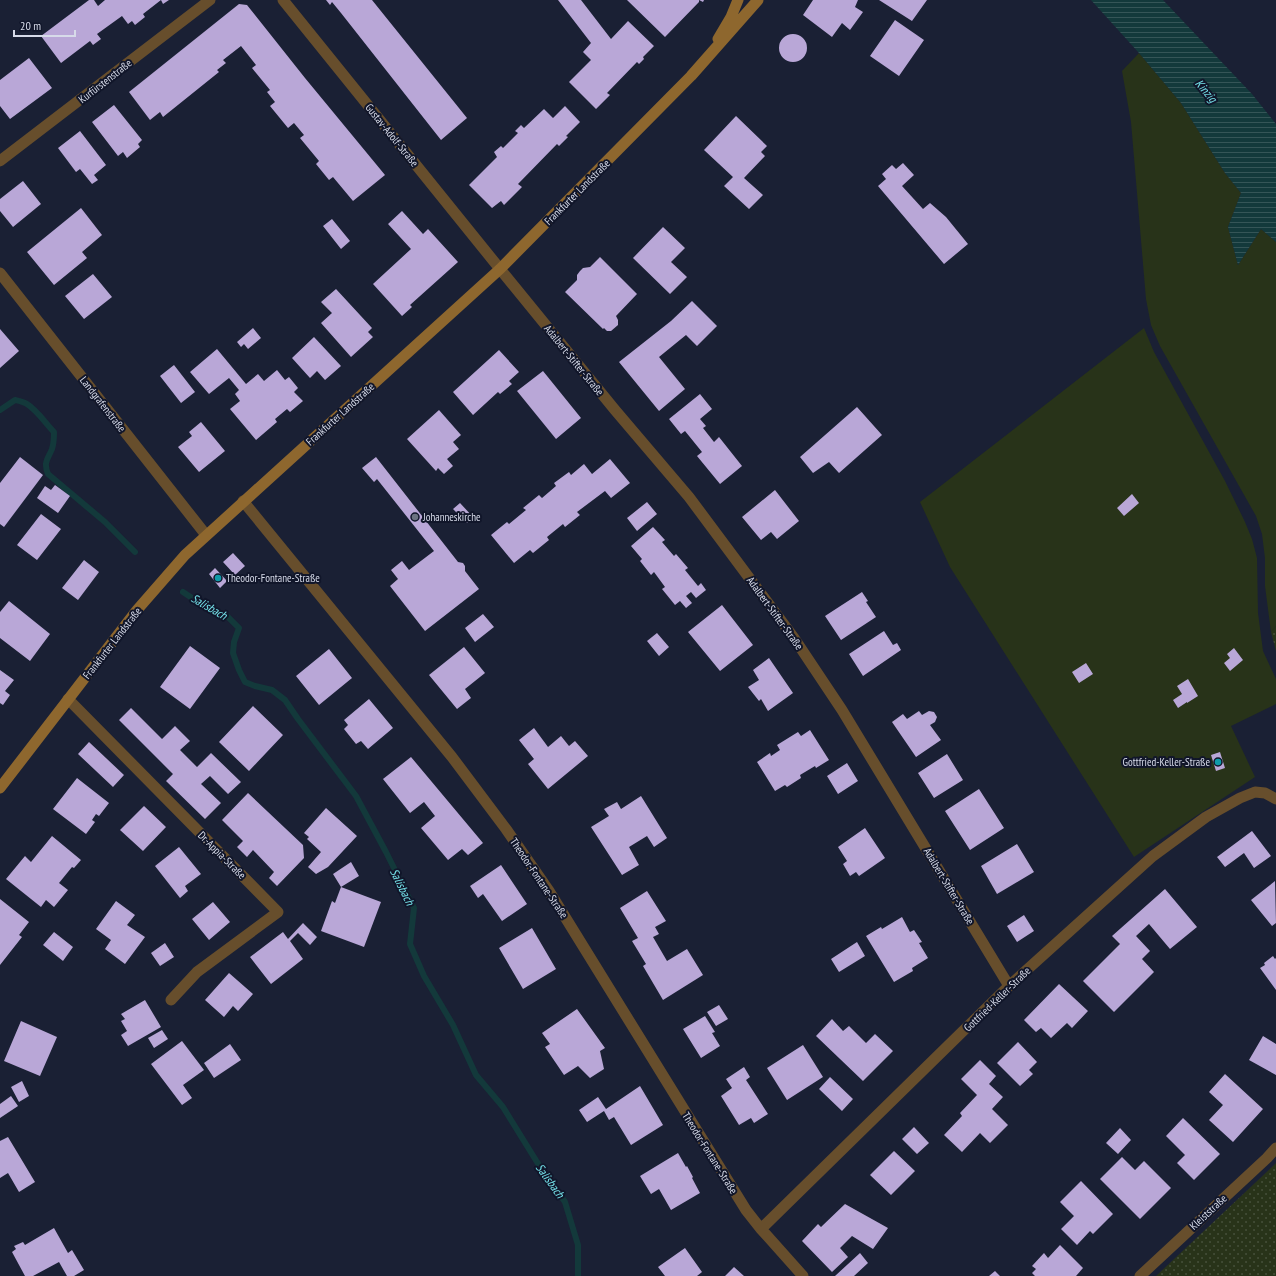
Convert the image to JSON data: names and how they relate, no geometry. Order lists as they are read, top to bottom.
{
  "streets": {
    "main road": ["Frankfurter Landstraße"],
    "street": [
      "Kurfürstenstraße",
      "Gustav-Adolf-Straße",
      "Adalbert-Stifter-Straße",
      "Landgrafenstraße",
      "Dr.-Appia-Straße",
      "Theodor-Fontane-Straße",
      "Gottfried-Keller-Straße",
      "Kleiststraße"
    ]
  },
  "crossings": [
    ["Gustav-Adolf-Straße", "Frankfurter Landstraße"],
    ["Gustav-Adolf-Straße", "Adalbert-Stifter-Straße"],
    ["Frankfurter Landstraße", "Adalbert-Stifter-Straße"],
    ["Frankfurter Landstraße", "Landgrafenstraße"],
    ["Frankfurter Landstraße", "Dr.-Appia-Straße"],
    ["Frankfurter Landstraße", "Theodor-Fontane-Straße"],
    ["Adalbert-Stifter-Straße", "Gottfried-Keller-Straße"],
    ["Theodor-Fontane-Straße", "Gottfried-Keller-Straße"]
  ],
  "water": ["Kinzig", "Salisbach"],
  "places": ["Johanneskirche", "Theodor-Fontane-Straße", "Gottfried-Keller-Straße"],
  "scale_bar": "20 m"
}
